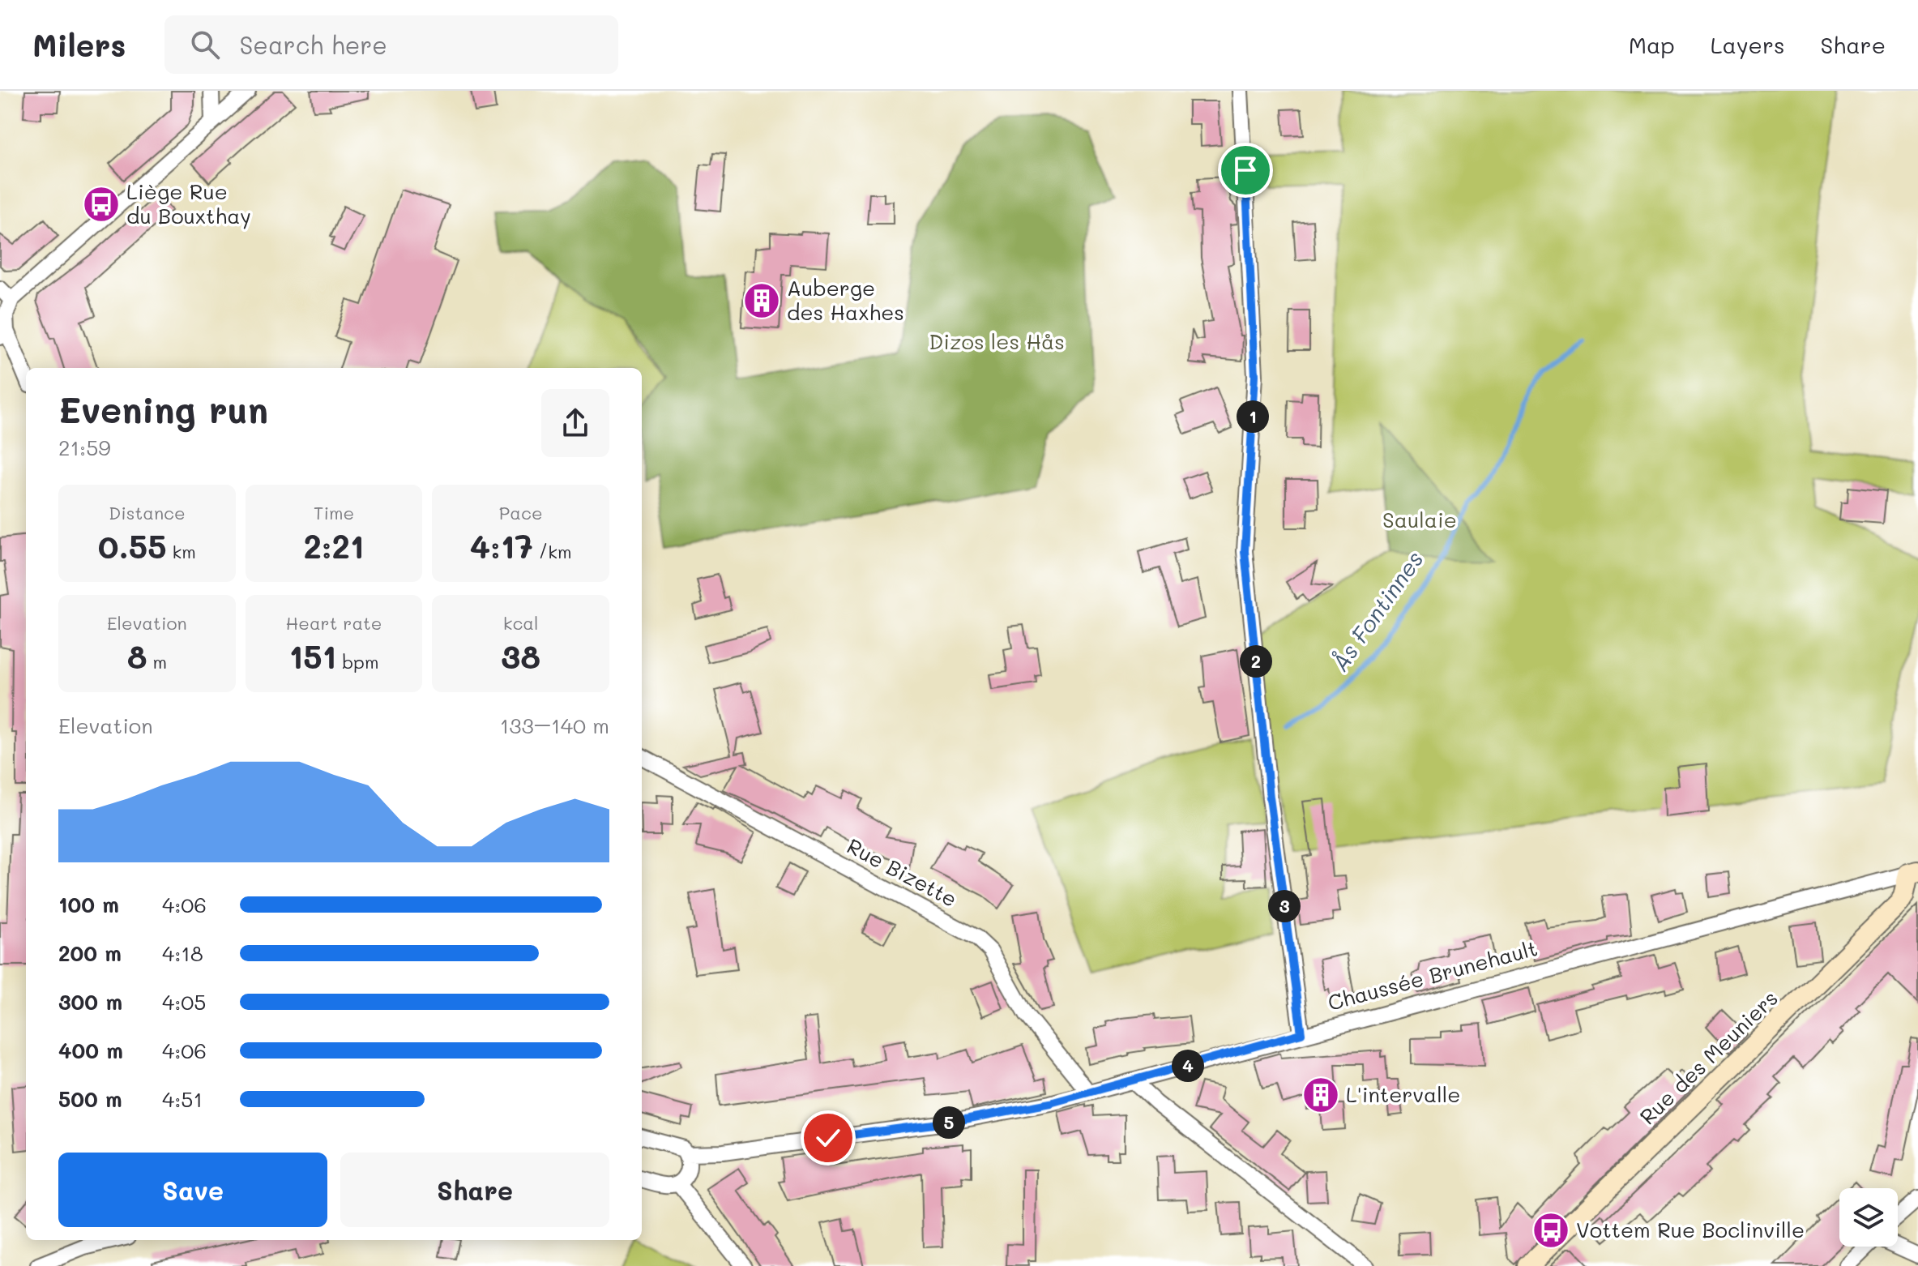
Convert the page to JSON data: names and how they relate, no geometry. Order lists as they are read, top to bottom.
{
  "streets": {
    "street": ["Rue Bizette", "Chaussée Brunehault", "Rue des Meuniers"]
  },
  "crossings": [
    ["Rue Bizette", "Chaussée Brunehault"],
    ["Chaussée Brunehault", "Rue des Meuniers"]
  ],
  "water": ["Ås Fontinnes"],
  "parks": ["Dizos les Hås", "Saulaie"],
  "places": {
    "bus stop": ["Liège Rue du Bouxthay", "Vottem Rue Boclinville"],
    "building": ["Auberge des Haxhes", "L'intervalle"]
  },
  "page": {
    "header": "Milers",
    "search": "Search here",
    "nav": ["Map", "Layers", "Share"],
    "heading": ["Evening run", "21:59"],
    "pins": [
      "1",
      "2",
      "3",
      "4",
      "5"
    ],
    "stats": [
      ["Distance", "0.55 km"],
      ["Time", "2:21"],
      ["Pace", "4:17 /km"],
      ["Elevation", "8 m"],
      ["Heart rate", "151 bpm"],
      ["kcal", "38"]
    ],
    "chart": ["Elevation", "133–140 m"],
    "list": [
      {
        "name": "100 m",
        "note": "4:06"
      },
      {
        "name": "200 m",
        "note": "4:18"
      },
      {
        "name": "300 m",
        "note": "4:05"
      },
      {
        "name": "400 m",
        "note": "4:06"
      },
      {
        "name": "500 m",
        "note": "4:51"
      }
    ],
    "buttons": ["Save", "Share"]
  }
}
